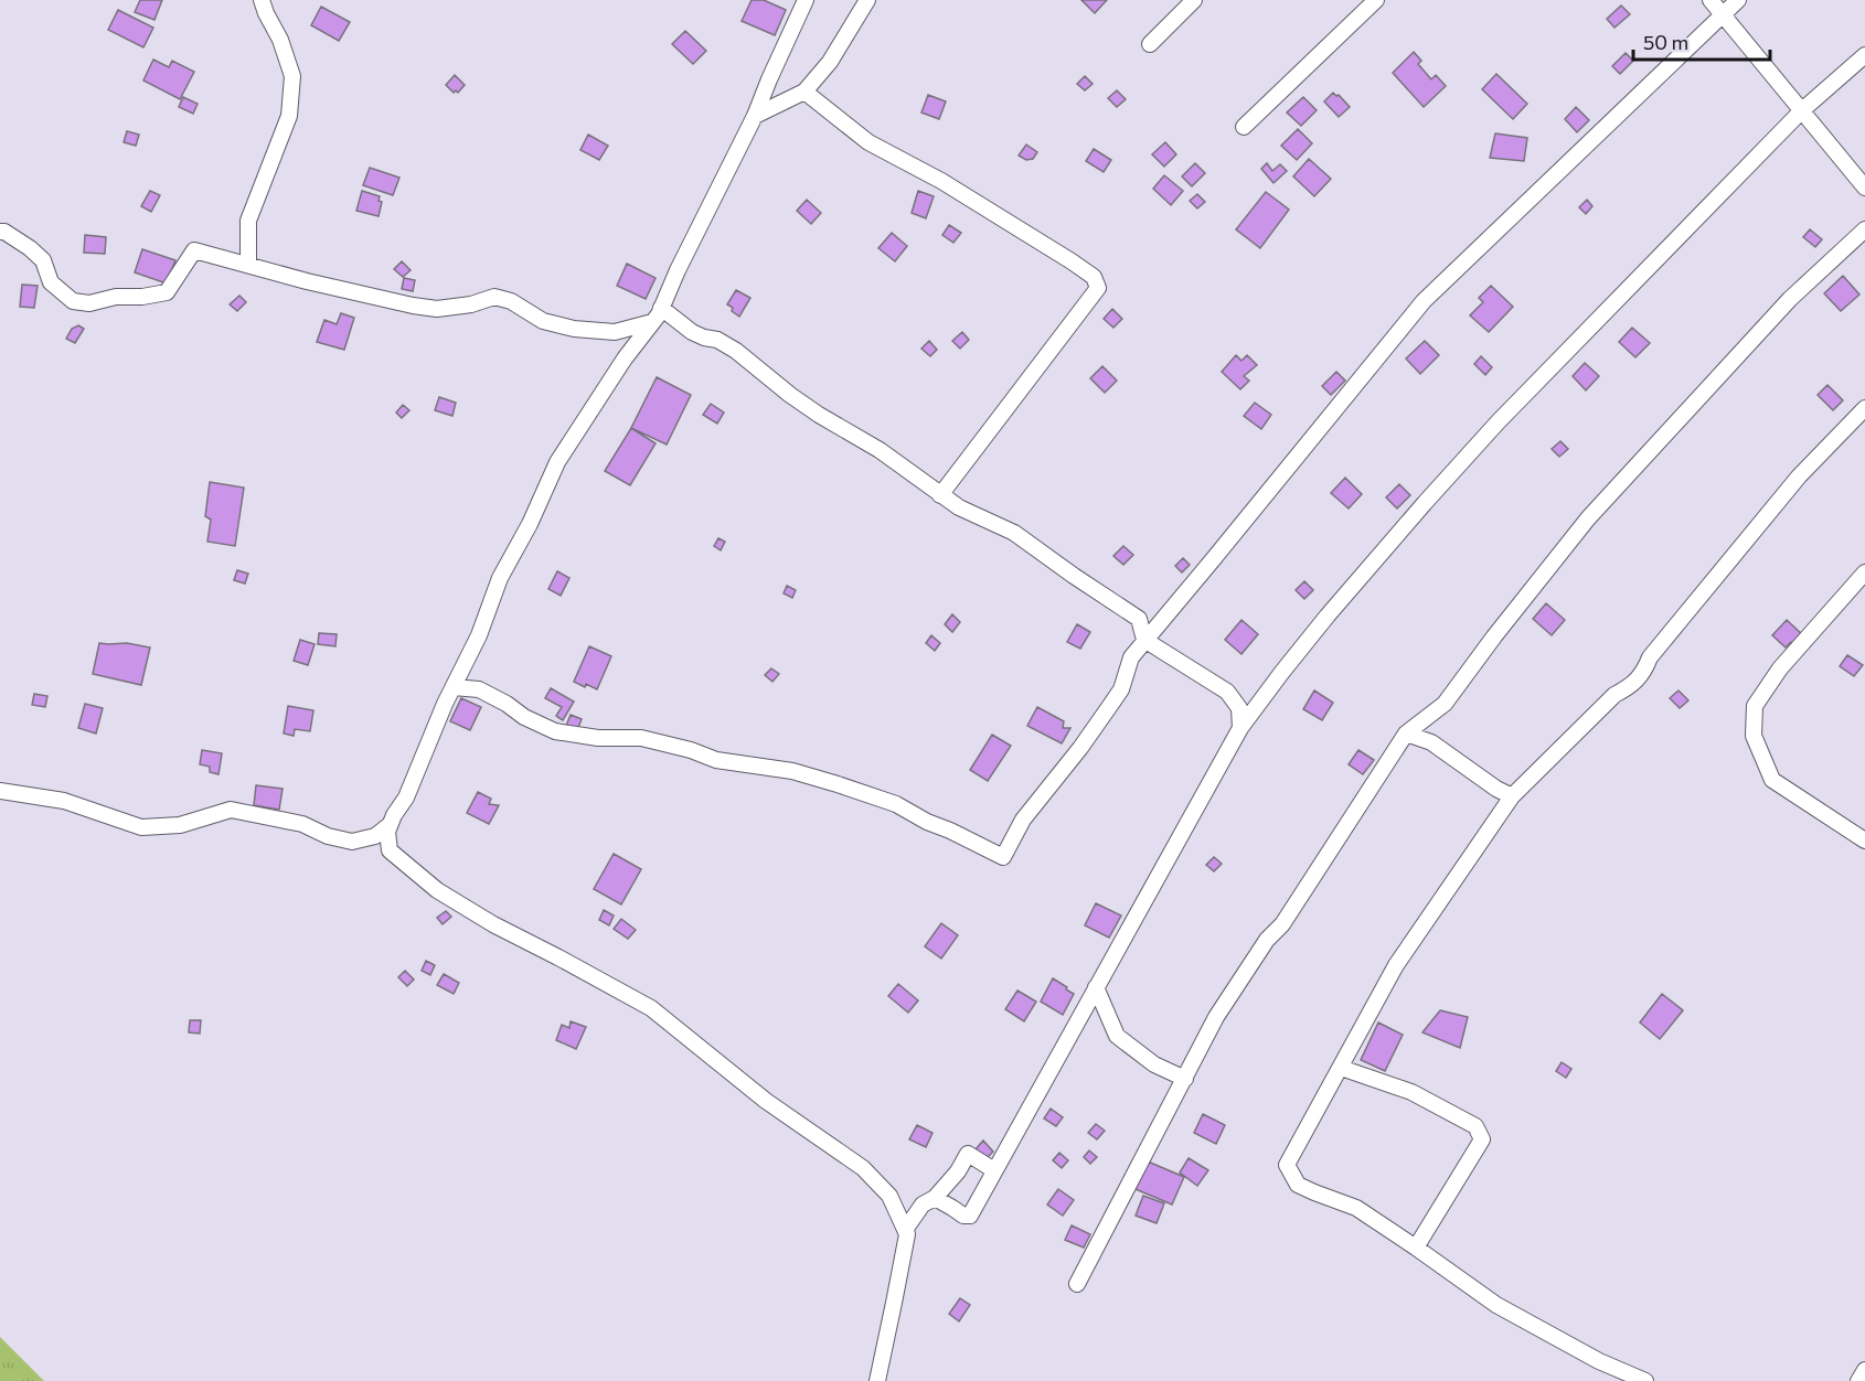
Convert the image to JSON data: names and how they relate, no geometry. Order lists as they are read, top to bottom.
{
  "scale_bar": "50 m"
}
